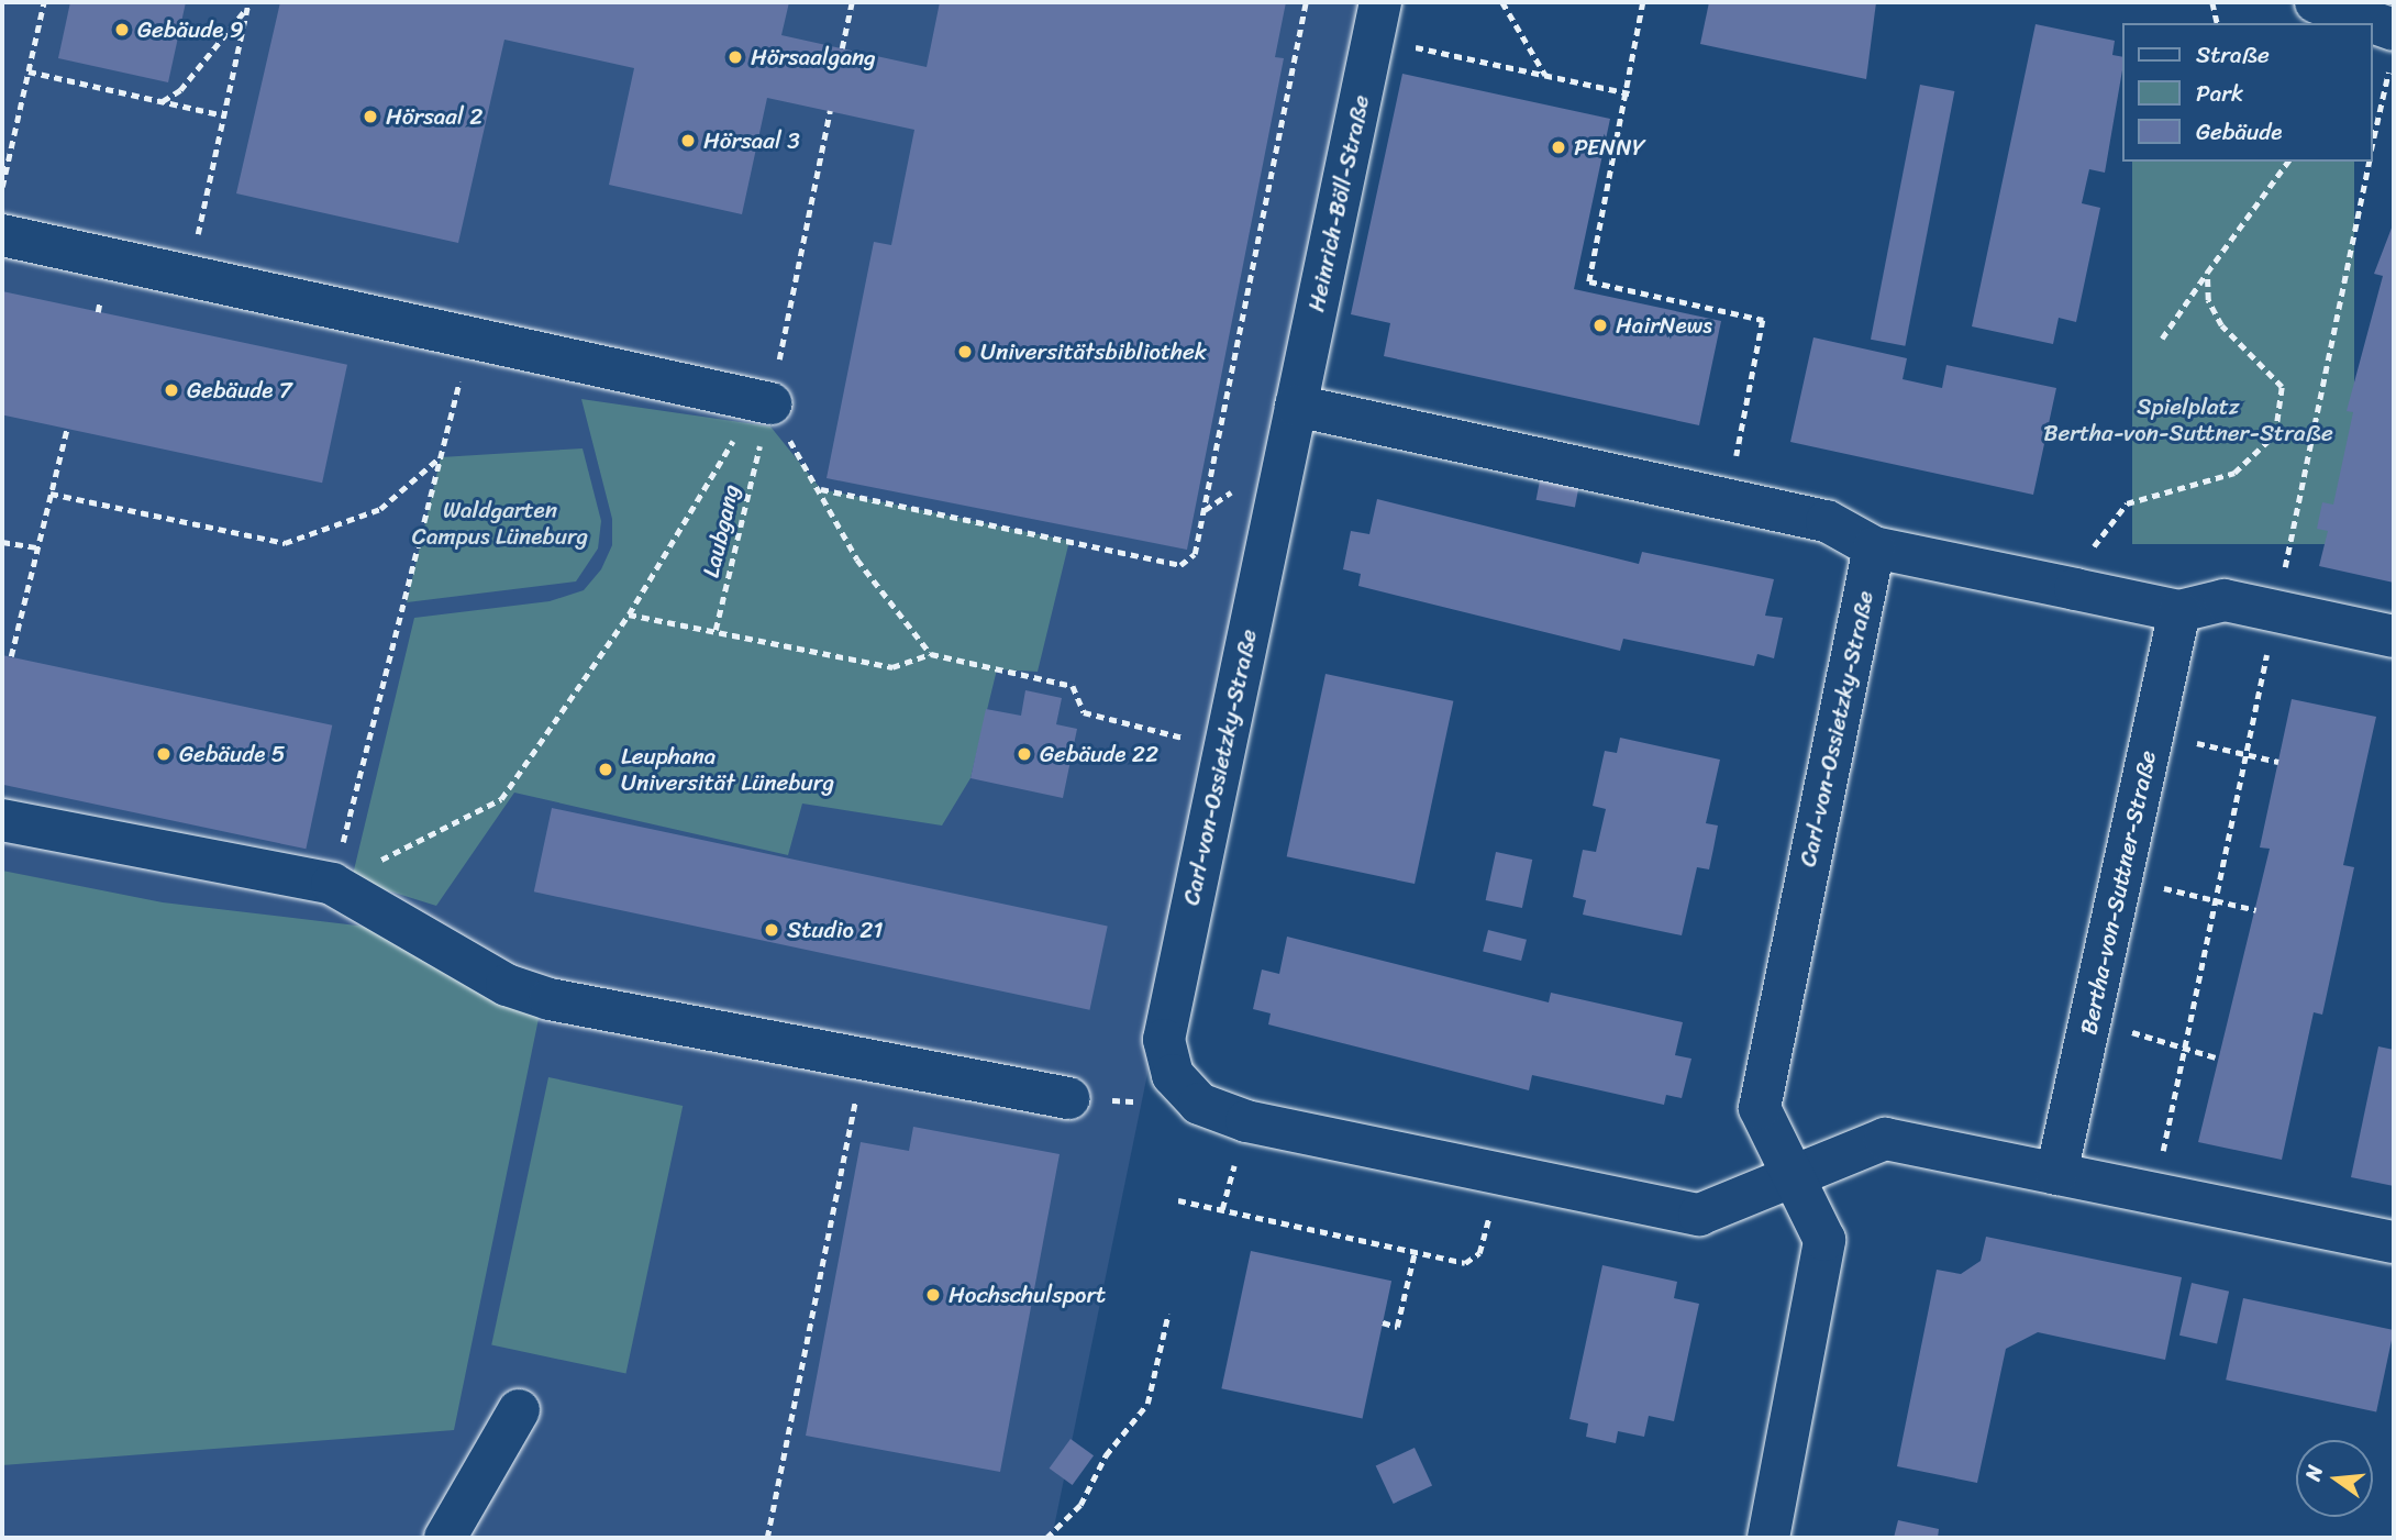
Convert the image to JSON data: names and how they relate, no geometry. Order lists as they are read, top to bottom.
{
  "streets": {
    "street": ["Heinrich-Böll-Straße", "Carl-von-Ossietzky-Straße", "Bertha-von-Suttner-Straße"],
    "path": ["Laubgang"]
  },
  "crossings": [
    ["Heinrich-Böll-Straße", "Carl-von-Ossietzky-Straße"]
  ],
  "parks": ["Spielplatz Bertha-von-Suttner-Straße", "Waldgarten Campus Lüneburg"],
  "places": [
    "Gebäude 9",
    "Hörsaalgang",
    "Hörsaal 2",
    "Hörsaal 3",
    "PENNY",
    "HairNews",
    "Universitätsbibliothek",
    "Gebäude 7",
    "Gebäude 5",
    "Gebäude 22",
    "Leuphana Universität Lüneburg",
    "Studio 21",
    "Hochschulsport"
  ],
  "legend": ["Straße", "Park", "Gebäude"],
  "north": "left"
}
